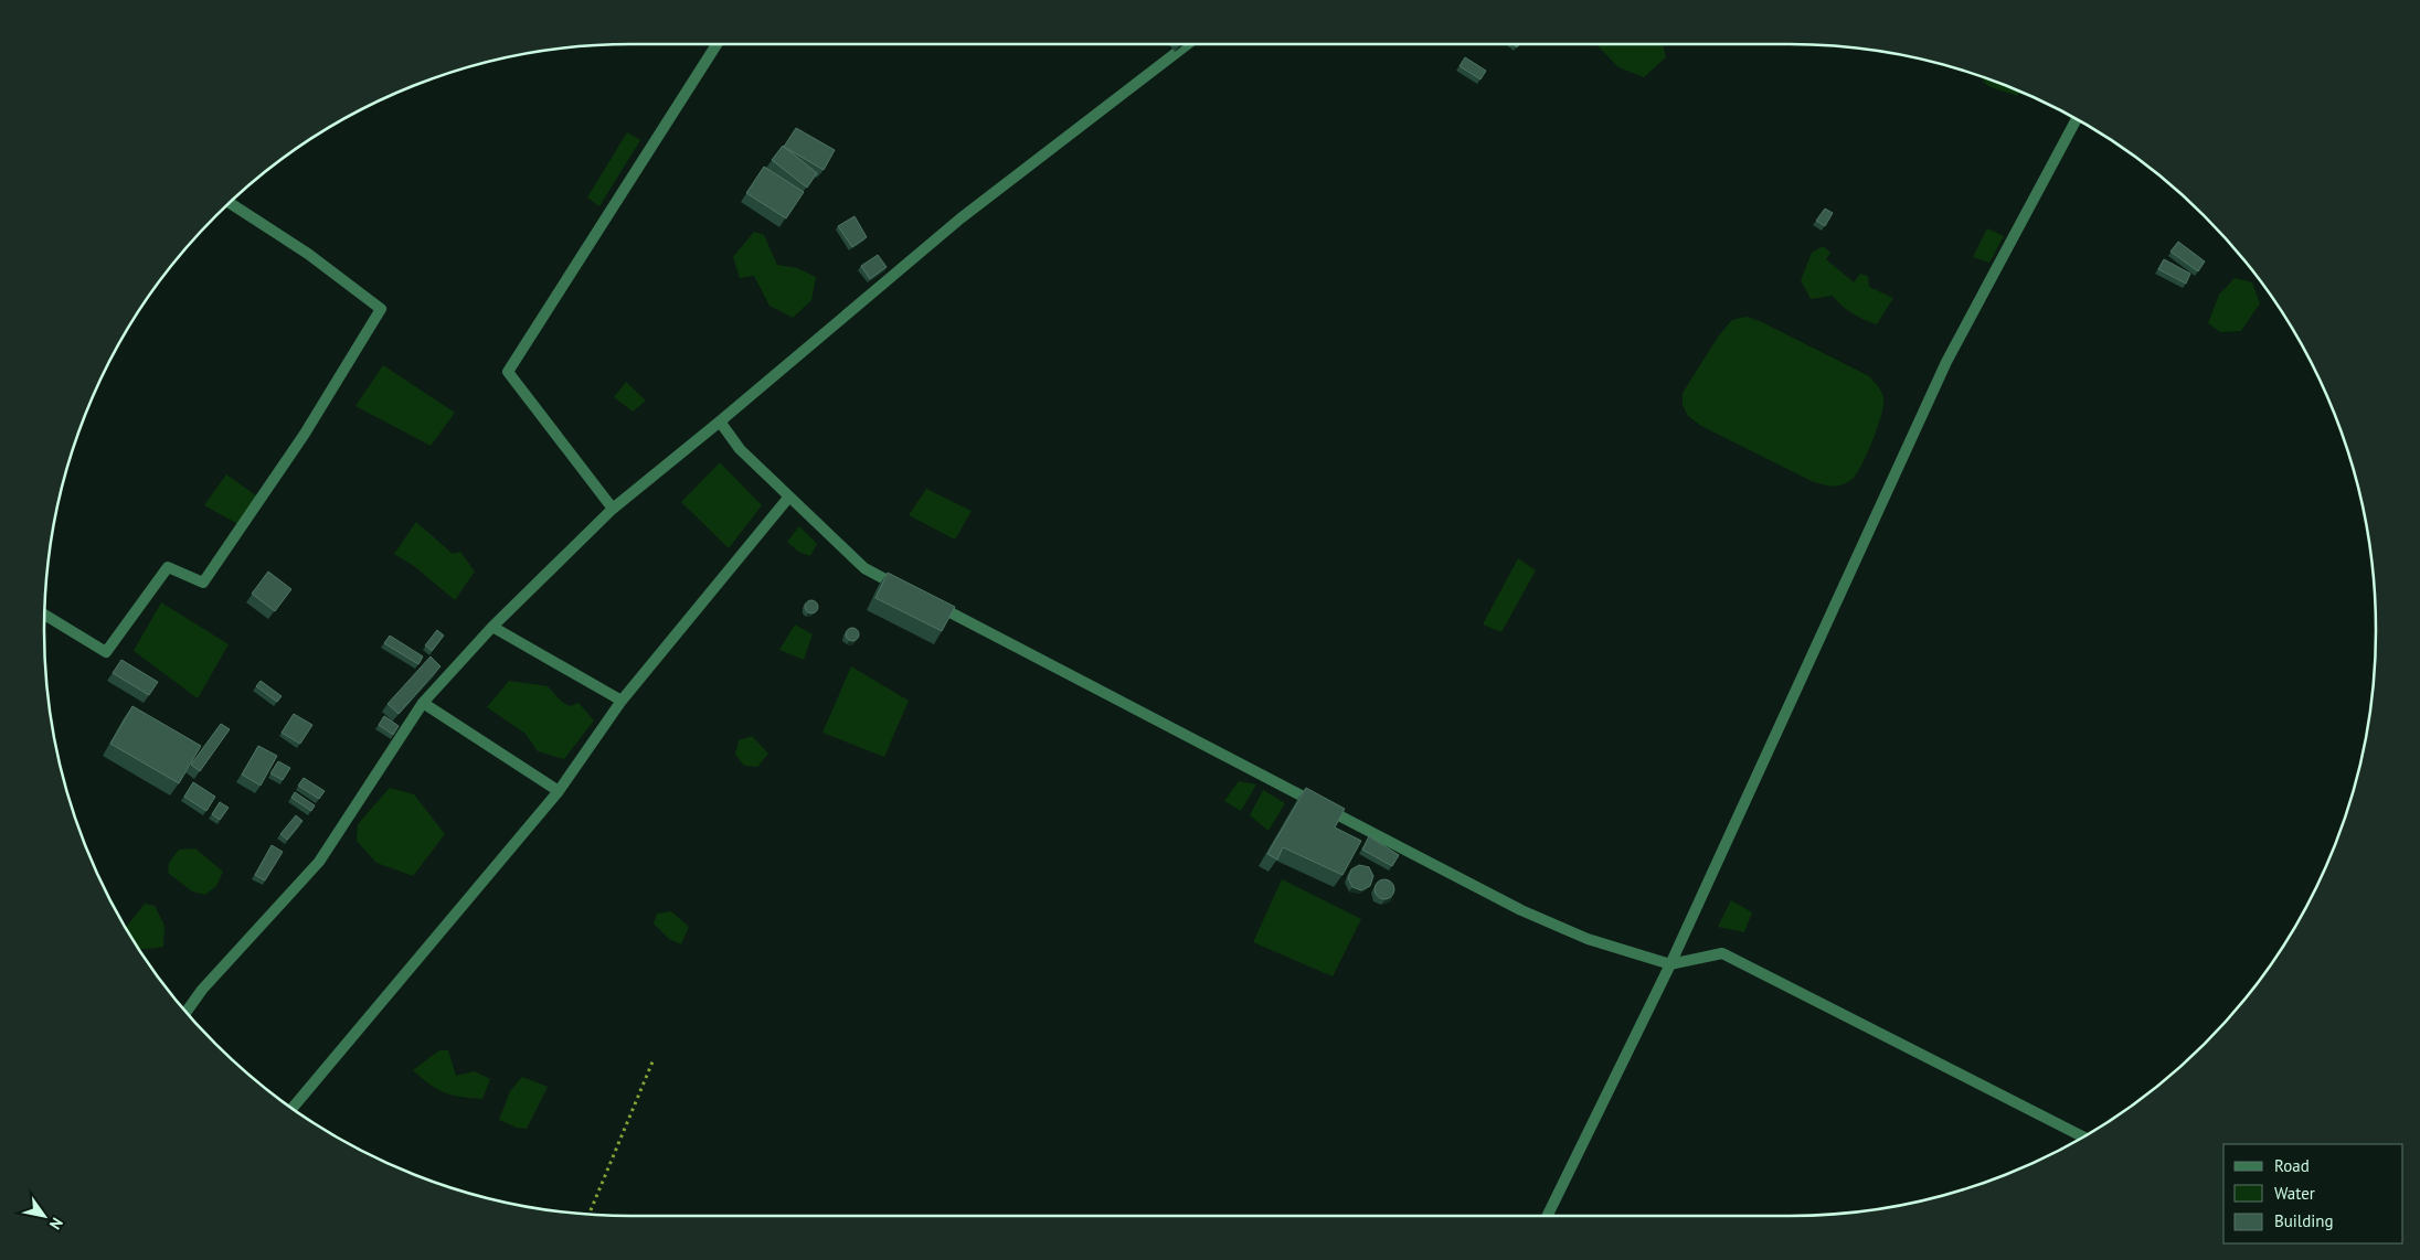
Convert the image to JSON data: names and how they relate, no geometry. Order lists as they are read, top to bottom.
{
  "legend": ["Road", "Water", "Building"],
  "north": "bottom right"
}
